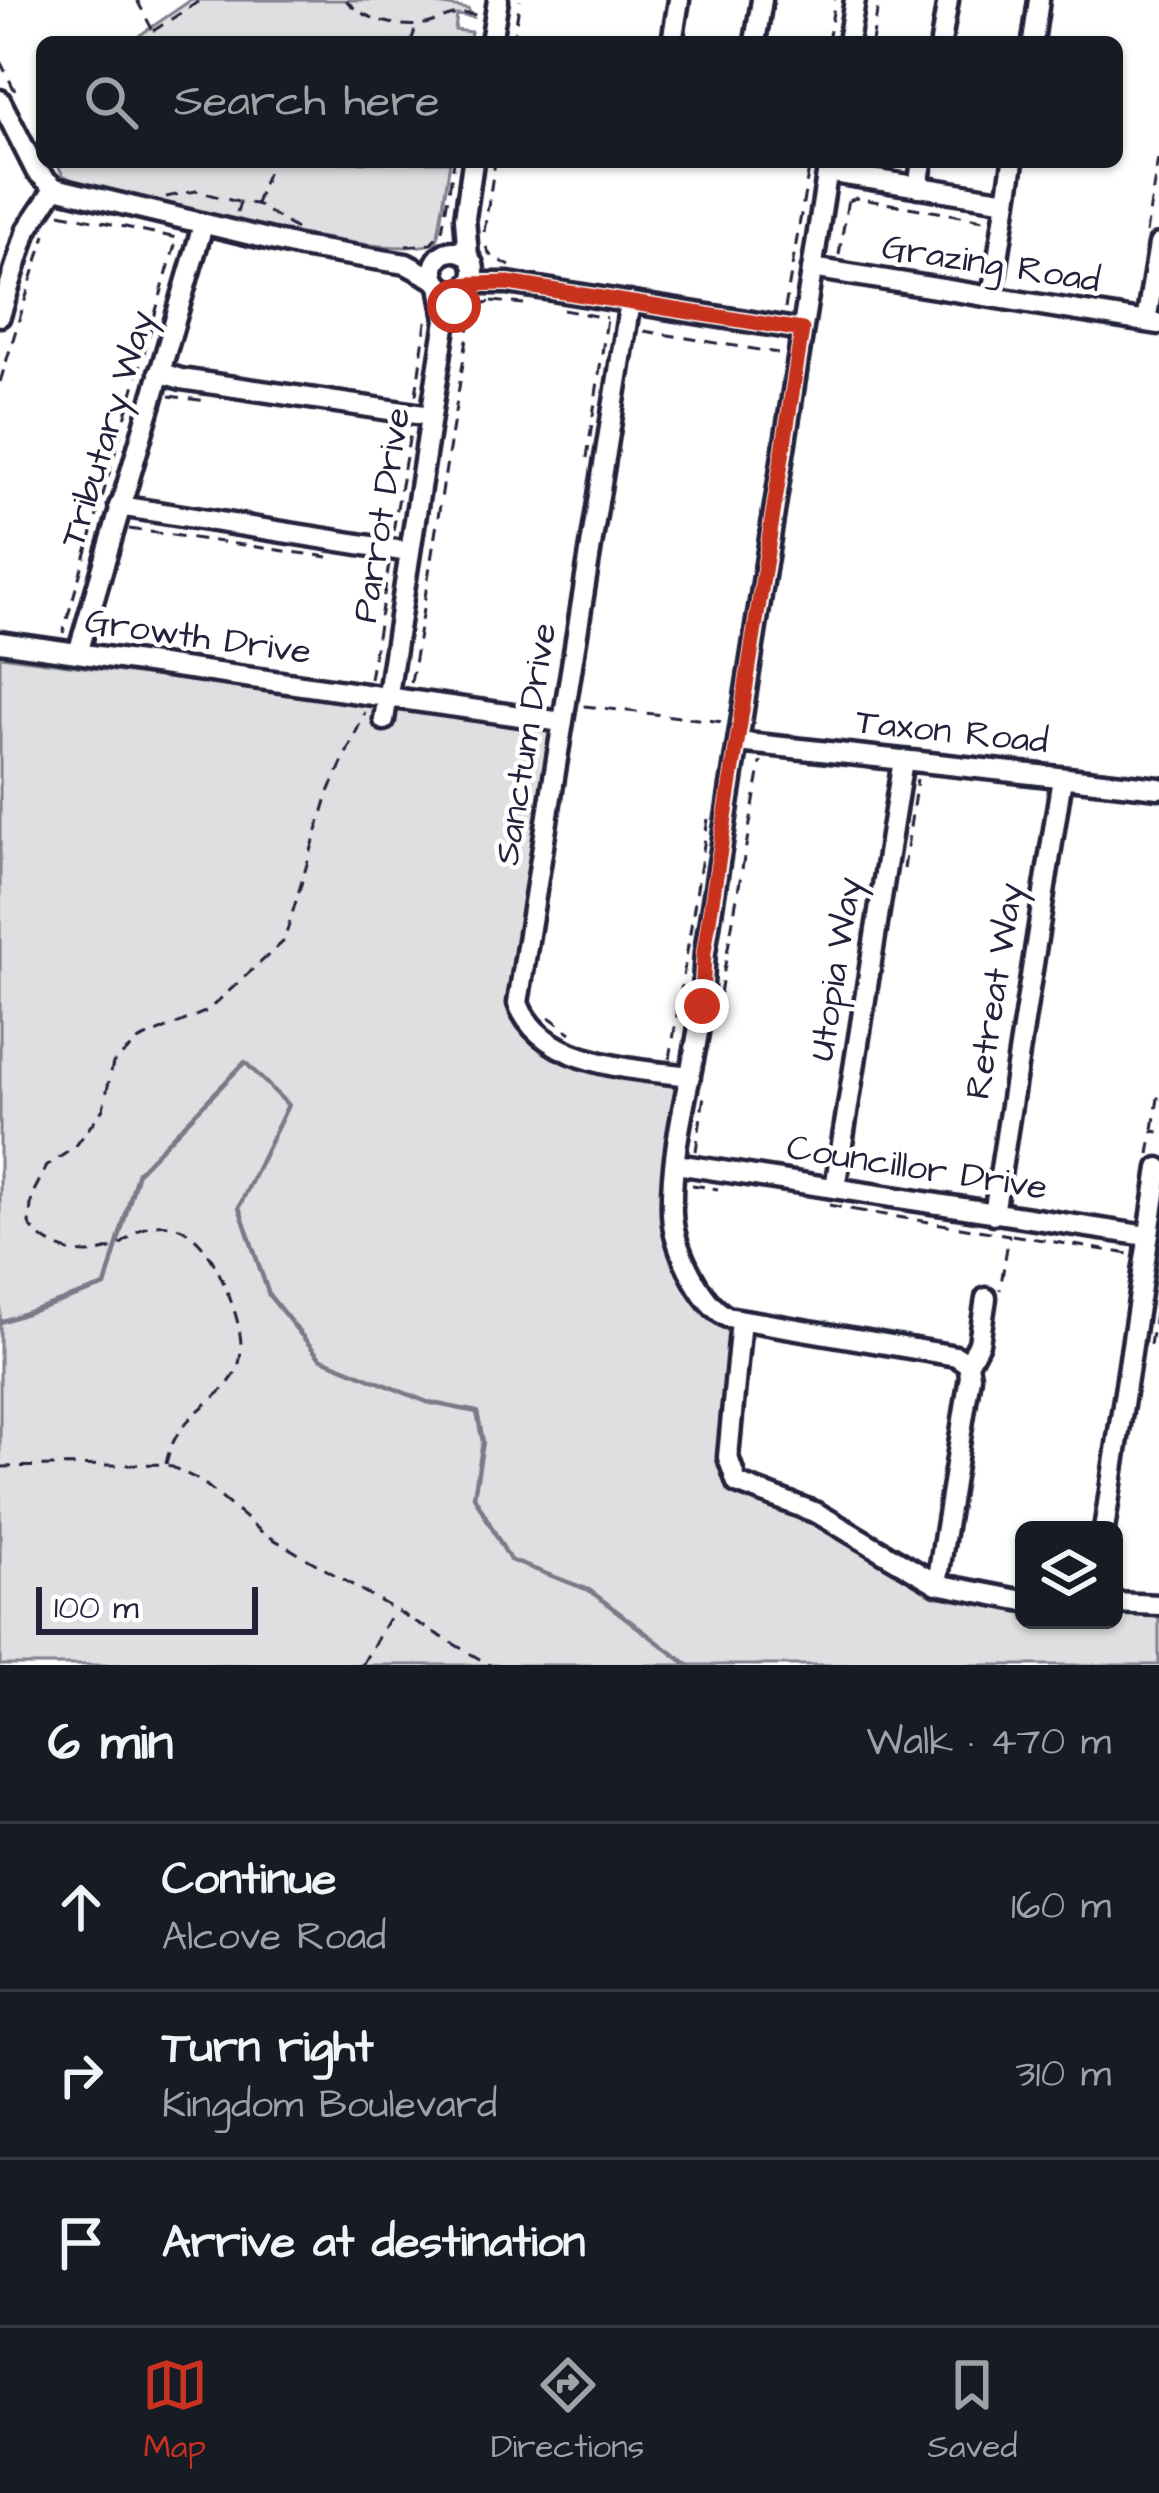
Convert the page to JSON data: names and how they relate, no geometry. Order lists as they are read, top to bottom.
{
  "streets": {
    "street": [
      "Grazing Road",
      "Tributary Way",
      "Parrot Drive",
      "Growth Drive",
      "Taxon Road",
      "Sanctum Drive",
      "Utopia Way",
      "Retreat Way",
      "Councillor Drive"
    ]
  },
  "crossings": [
    ["Tributary Way", "Growth Drive"],
    ["Parrot Drive", "Growth Drive"],
    ["Growth Drive", "Sanctum Drive"],
    ["Taxon Road", "Utopia Way"],
    ["Taxon Road", "Retreat Way"],
    ["Utopia Way", "Councillor Drive"],
    ["Retreat Way", "Councillor Drive"]
  ],
  "scale_bar": "100 m",
  "page": {
    "search": "Search here",
    "scale": "100 m",
    "heading": ["6 min", "Walk · 470 m"],
    "list": [
      ["Continue", "Alcove Road", "160 m"],
      ["Turn right", "Kingdom Boulevard", "310 m"],
      "Arrive at destination"
    ],
    "nav": ["Map", "Directions", "Saved"]
  }
}
